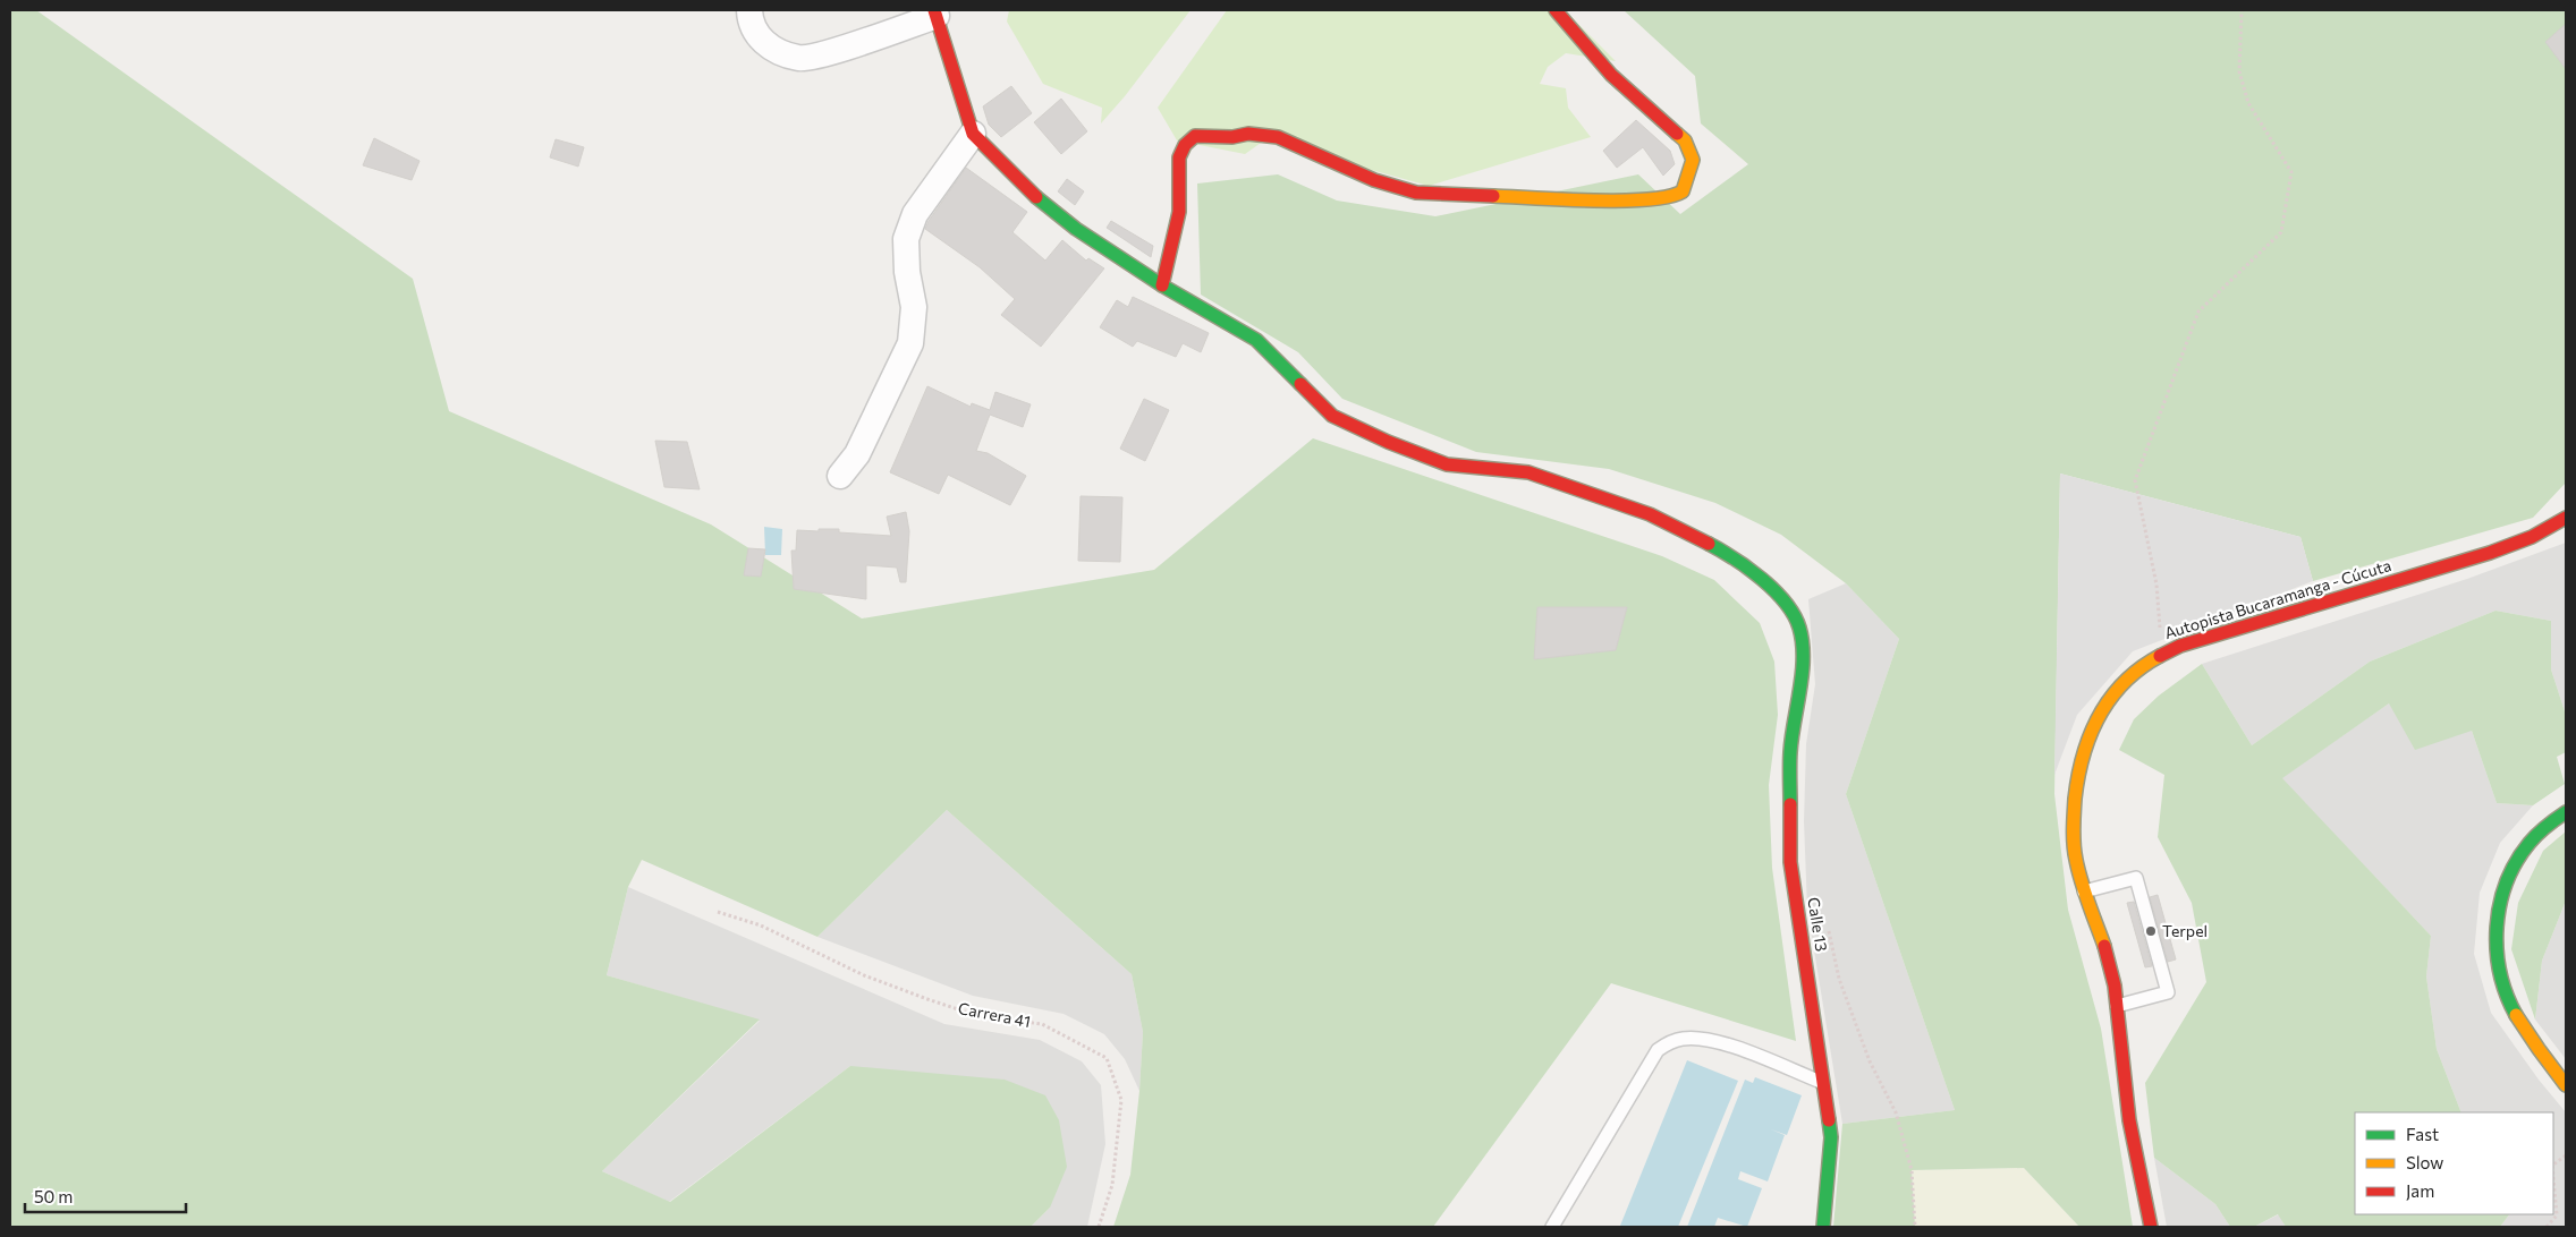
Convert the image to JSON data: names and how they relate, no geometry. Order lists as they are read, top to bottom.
{
  "streets": {
    "main road": ["Autopista Bucaramanga - Cúcuta", "Calle 13"],
    "path": ["Carrera 41"]
  },
  "places": ["Terpel"],
  "legend": ["Fast", "Slow", "Jam"],
  "scale_bar": "50 m"
}
